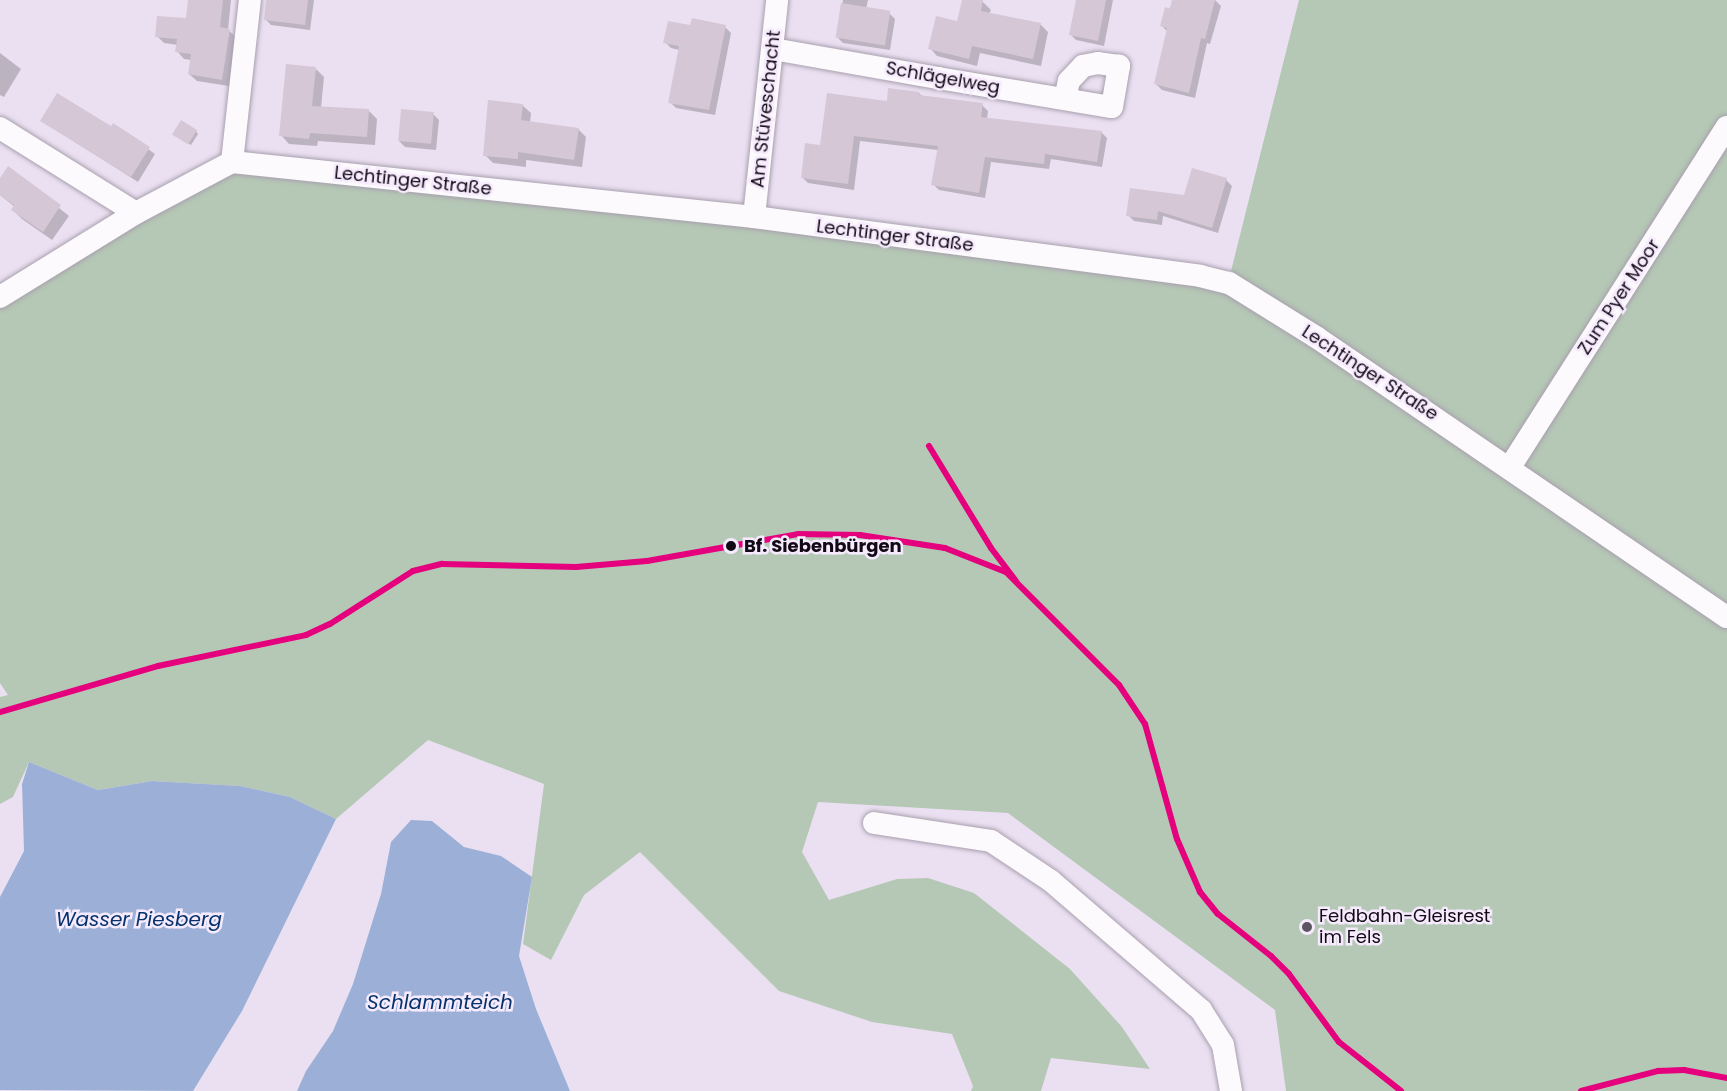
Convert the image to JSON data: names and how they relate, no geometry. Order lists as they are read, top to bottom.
{
  "streets": {
    "street": [
      "Schlägelweg",
      "Am Stüveschacht",
      "Lechtinger Straße",
      "Zum Pyer Moor"
    ]
  },
  "crossings": [
    ["Schlägelweg", "Am Stüveschacht"],
    ["Am Stüveschacht", "Lechtinger Straße"],
    ["Lechtinger Straße", "Zum Pyer Moor"]
  ],
  "water": ["Wasser Piesberg", "Schlammteich"],
  "places": ["Bf. Siebenbürgen", "Feldbahn-Gleisrest im Fels"]
}
